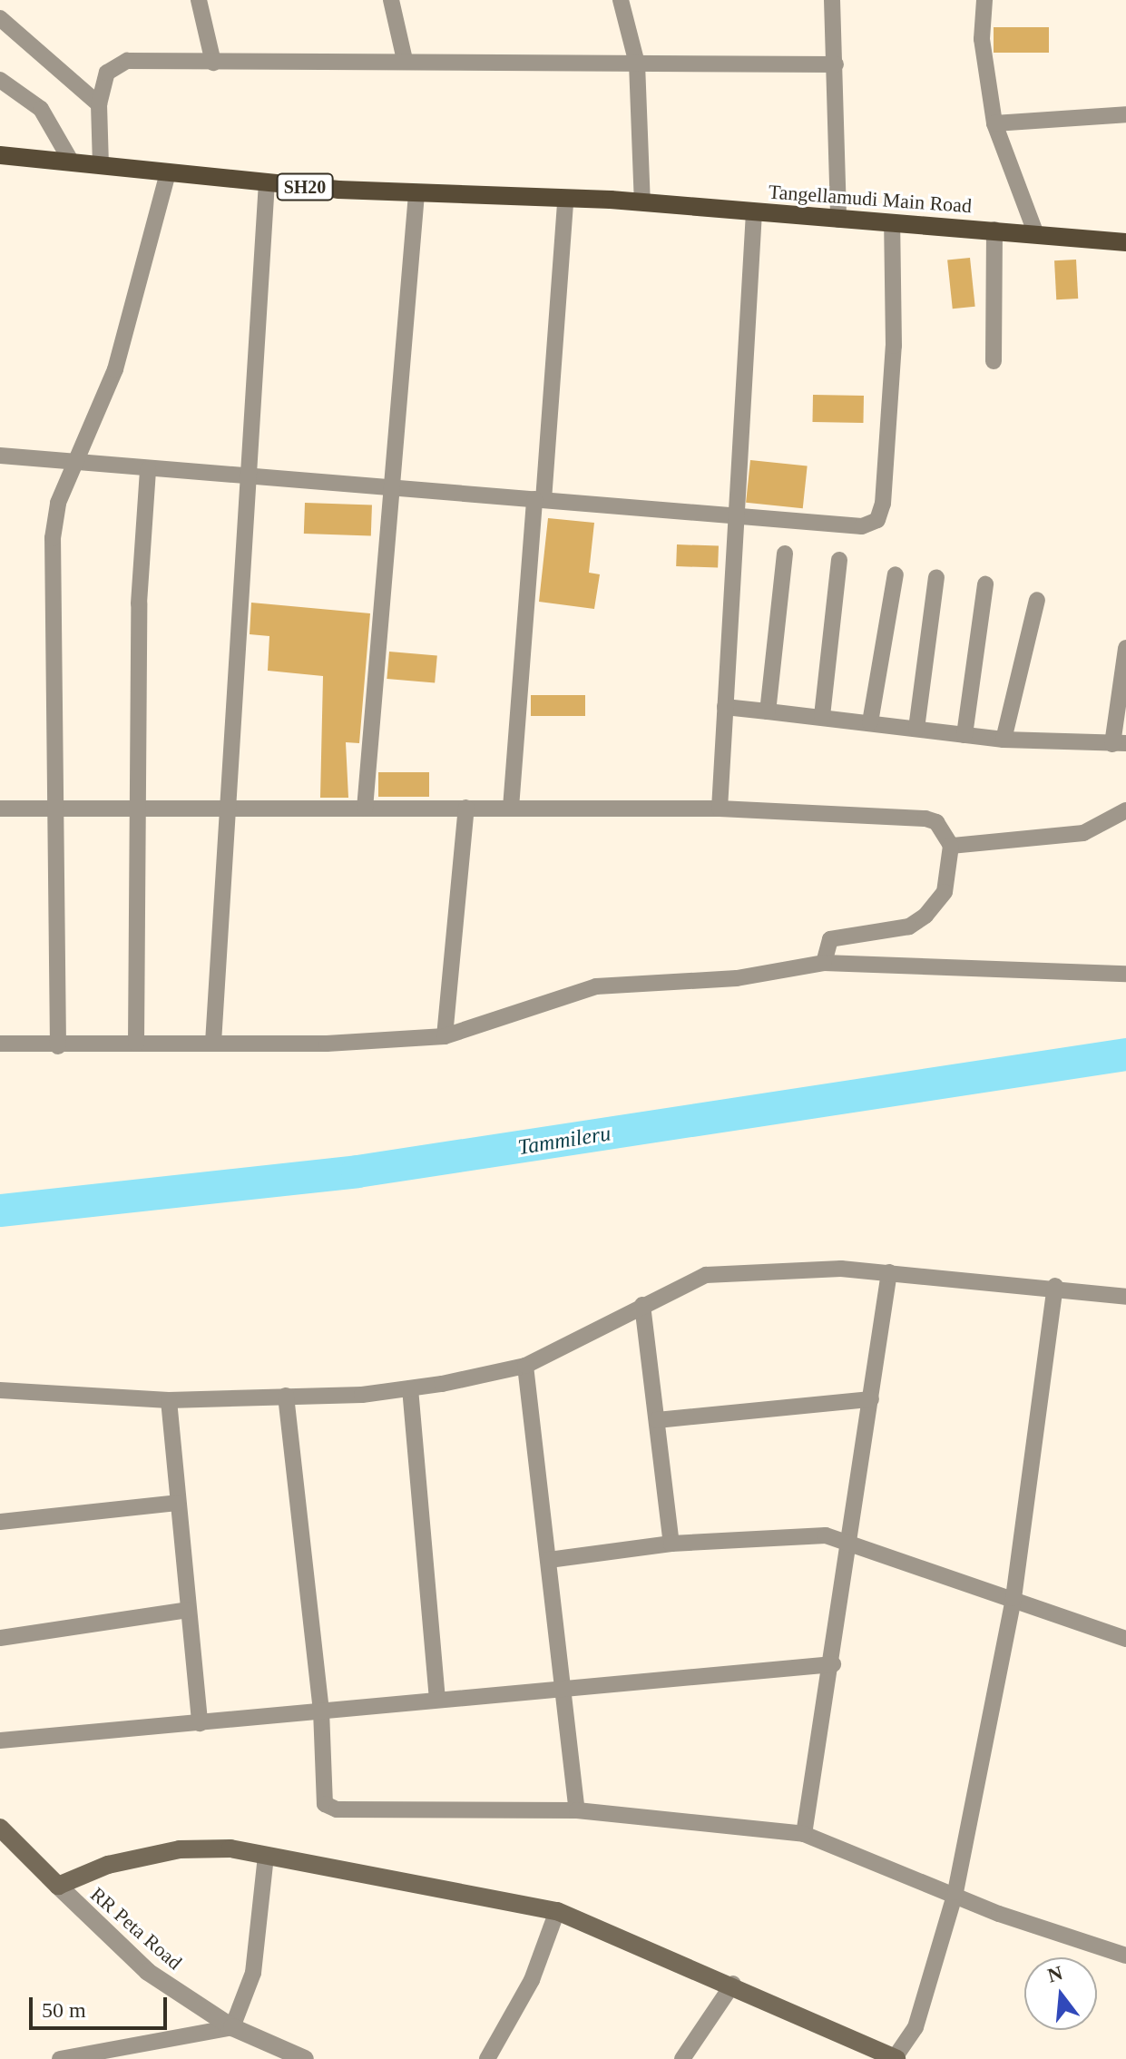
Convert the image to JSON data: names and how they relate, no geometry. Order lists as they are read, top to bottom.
{
  "streets": {
    "main road": ["SH20", "Tangellamudi Main Road"],
    "street": ["RR Peta Road"]
  },
  "crossings": [
    ["SH20", "Tangellamudi Main Road"]
  ],
  "water": ["Tammileru"],
  "scale_bar": "50 m",
  "north": "top"
}
